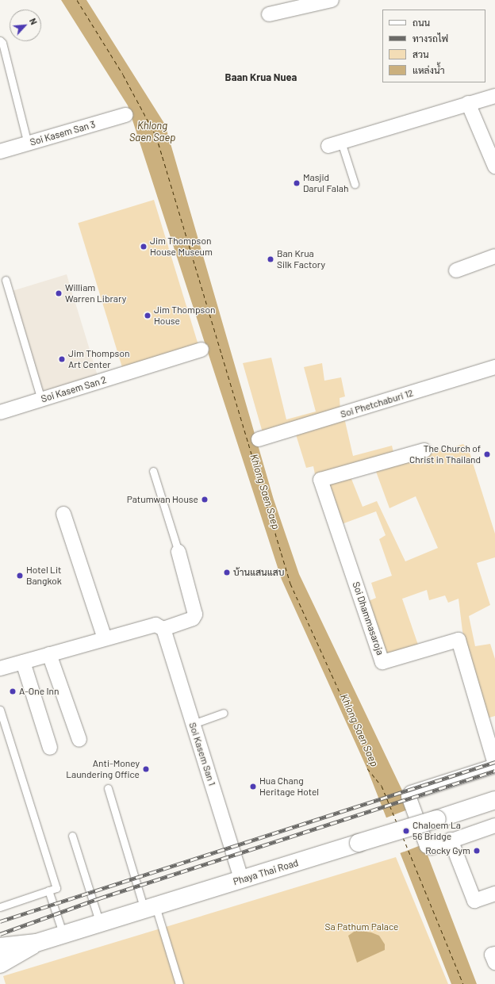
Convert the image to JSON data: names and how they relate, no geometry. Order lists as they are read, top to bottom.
{
  "streets": {
    "main road": ["Phaya Thai Road"],
    "street": [
      "Soi Kasem San 3",
      "Soi Kasem San 2",
      "Soi Phetchaburi 12",
      "Soi Dhammasaroja",
      "Soi Kasem San 1"
    ]
  },
  "crossings": [
    ["Soi Kasem San 1", "Phaya Thai Road"]
  ],
  "districts": ["Baan Krua Nuea"],
  "water": ["Khlong Saen Saep"],
  "parks": ["Sa Pathum Palace"],
  "places": [
    "Masjid Darul Falah",
    "Jim Thompson House Museum",
    "Ban Krua Silk Factory",
    "William Warren Library",
    "Jim Thompson House",
    "Jim Thompson Art Center",
    "The Church of Christ in Thailand",
    "Patumwan House",
    "บ้านแสนแสบ",
    "Hotel Lit Bangkok",
    "A-One Inn",
    "Anti-Money Laundering Office",
    "Hua Chang Heritage Hotel",
    "Chaloem La 56 Bridge",
    "Rocky Gym"
  ],
  "legend": [
    "ถนน",
    "ทางรถไฟ",
    "สวน",
    "แหล่งน้ำ"
  ],
  "north": "top right"
}
